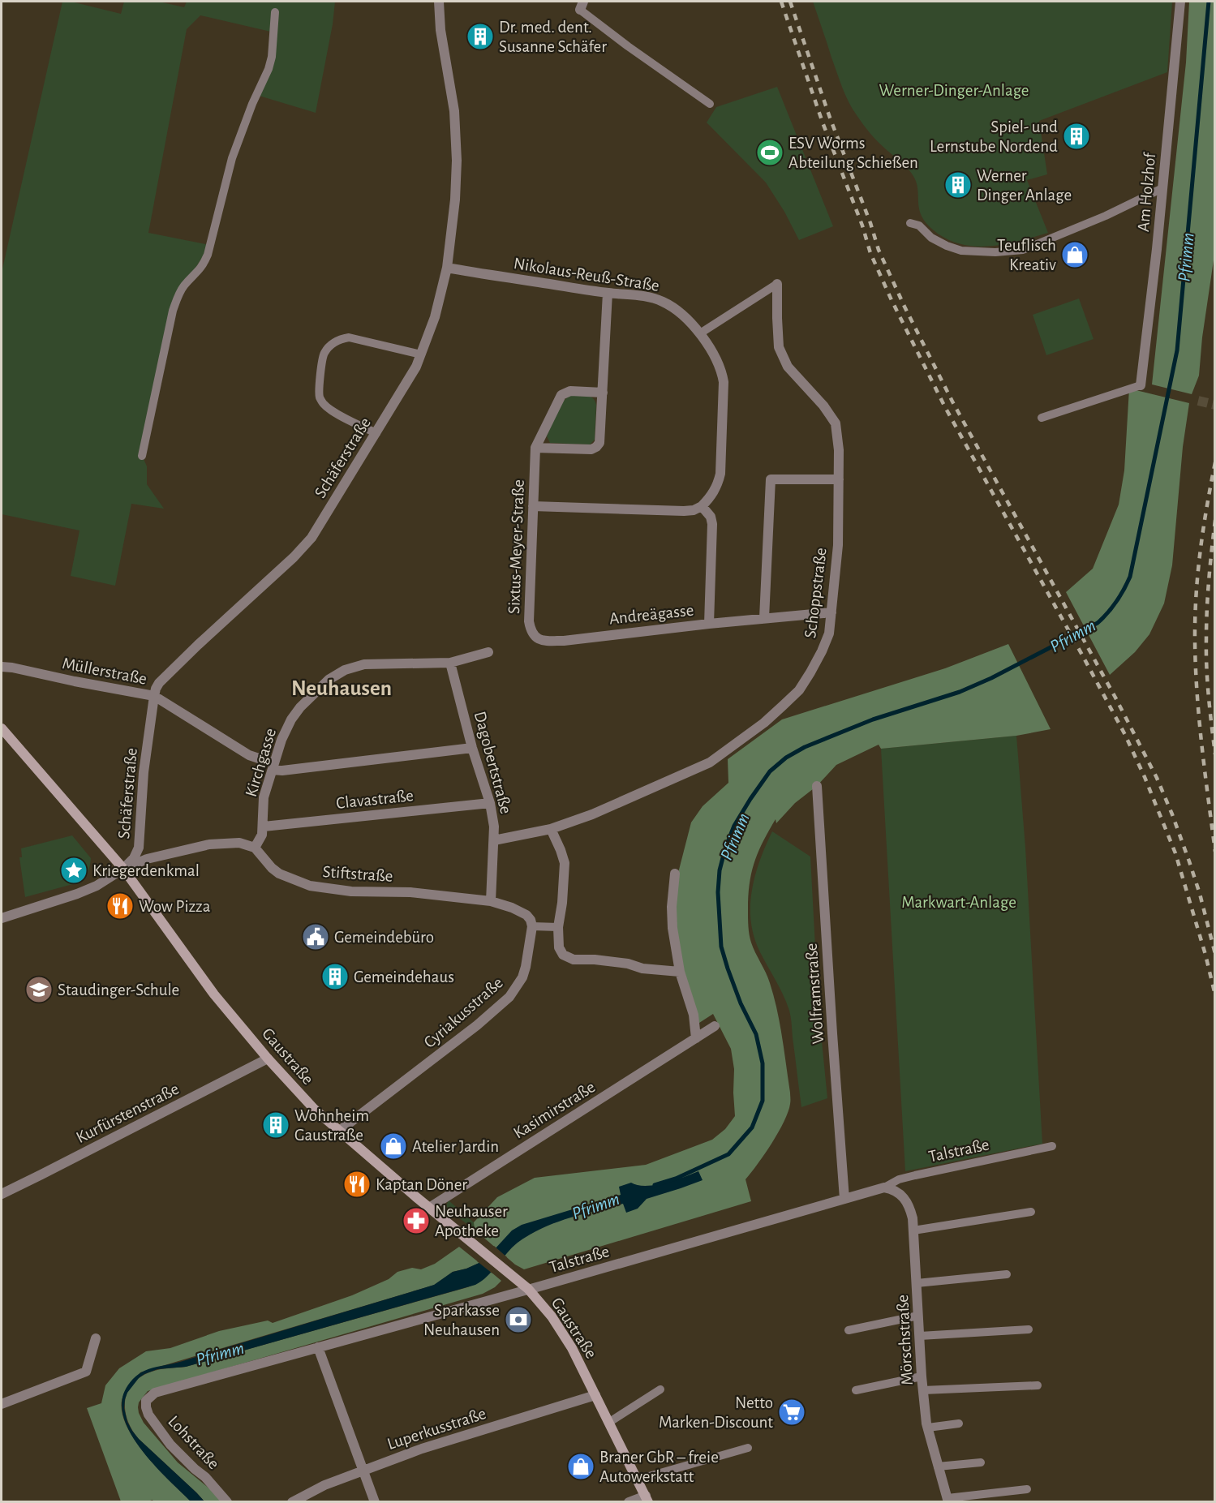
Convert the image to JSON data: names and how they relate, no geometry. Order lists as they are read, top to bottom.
{
  "streets": {
    "main road": ["Gaustraße"],
    "street": [
      "Am Holzhof",
      "Nikolaus-Reuß-Straße",
      "Schäferstraße",
      "Sixtus-Meyer-Straße",
      "Schoppstraße",
      "Andreägasse",
      "Müllerstraße",
      "Kirchgasse",
      "Dagobertstraße",
      "Clavastraße",
      "Stiftstraße",
      "Wolframstraße",
      "Cyriakusstraße",
      "Kasimirstraße",
      "Kurfürstenstraße",
      "Talstraße",
      "Mörschstraße",
      "Luperkusstraße",
      "Lohstraße"
    ]
  },
  "crossings": [
    ["Nikolaus-Reuß-Straße", "Schäferstraße"],
    ["Schäferstraße", "Müllerstraße"],
    ["Schäferstraße", "Gaustraße"],
    ["Sixtus-Meyer-Straße", "Andreägasse"],
    ["Schoppstraße", "Andreägasse"],
    ["Schoppstraße", "Dagobertstraße"],
    ["Müllerstraße", "Kirchgasse"],
    ["Müllerstraße", "Dagobertstraße"],
    ["Kirchgasse", "Dagobertstraße"],
    ["Kirchgasse", "Clavastraße"],
    ["Kirchgasse", "Stiftstraße"],
    ["Dagobertstraße", "Clavastraße"],
    ["Dagobertstraße", "Stiftstraße"],
    ["Wolframstraße", "Talstraße"],
    ["Cyriakusstraße", "Gaustraße"],
    ["Gaustraße", "Kasimirstraße"],
    ["Gaustraße", "Kurfürstenstraße"],
    ["Gaustraße", "Talstraße"],
    ["Gaustraße", "Luperkusstraße"],
    ["Talstraße", "Mörschstraße"],
    ["Talstraße", "Lohstraße"]
  ],
  "districts": ["Neuhausen"],
  "water": ["Pfrimm"],
  "parks": ["Werner-Dinger-Anlage", "Markwart-Anlage"],
  "places": {
    "building": [
      "Dr. med. dent. Susanne Schäfer",
      "Spiel- und Lernstube Nordend",
      "Werner Dinger Anlage",
      "Gemeindehaus",
      "Wohnheim Gaustraße"
    ],
    "sports": ["ESV Worms Abteilung Schießen"],
    "shop": ["Teuflisch Kreativ", "Atelier Jardin", "Braner GbR – freie Autowerkstatt"],
    "place": ["Kriegerdenkmal"],
    "restaurant": ["Wow Pizza", "Kaptan Döner"],
    "public building": ["Gemeindebüro"],
    "school or university": ["Staudinger-Schule"],
    "pharmacy": ["Neuhauser Apotheke"],
    "bank": ["Sparkasse Neuhausen"],
    "supermarket": ["Netto Marken-Discount"]
  }
}
